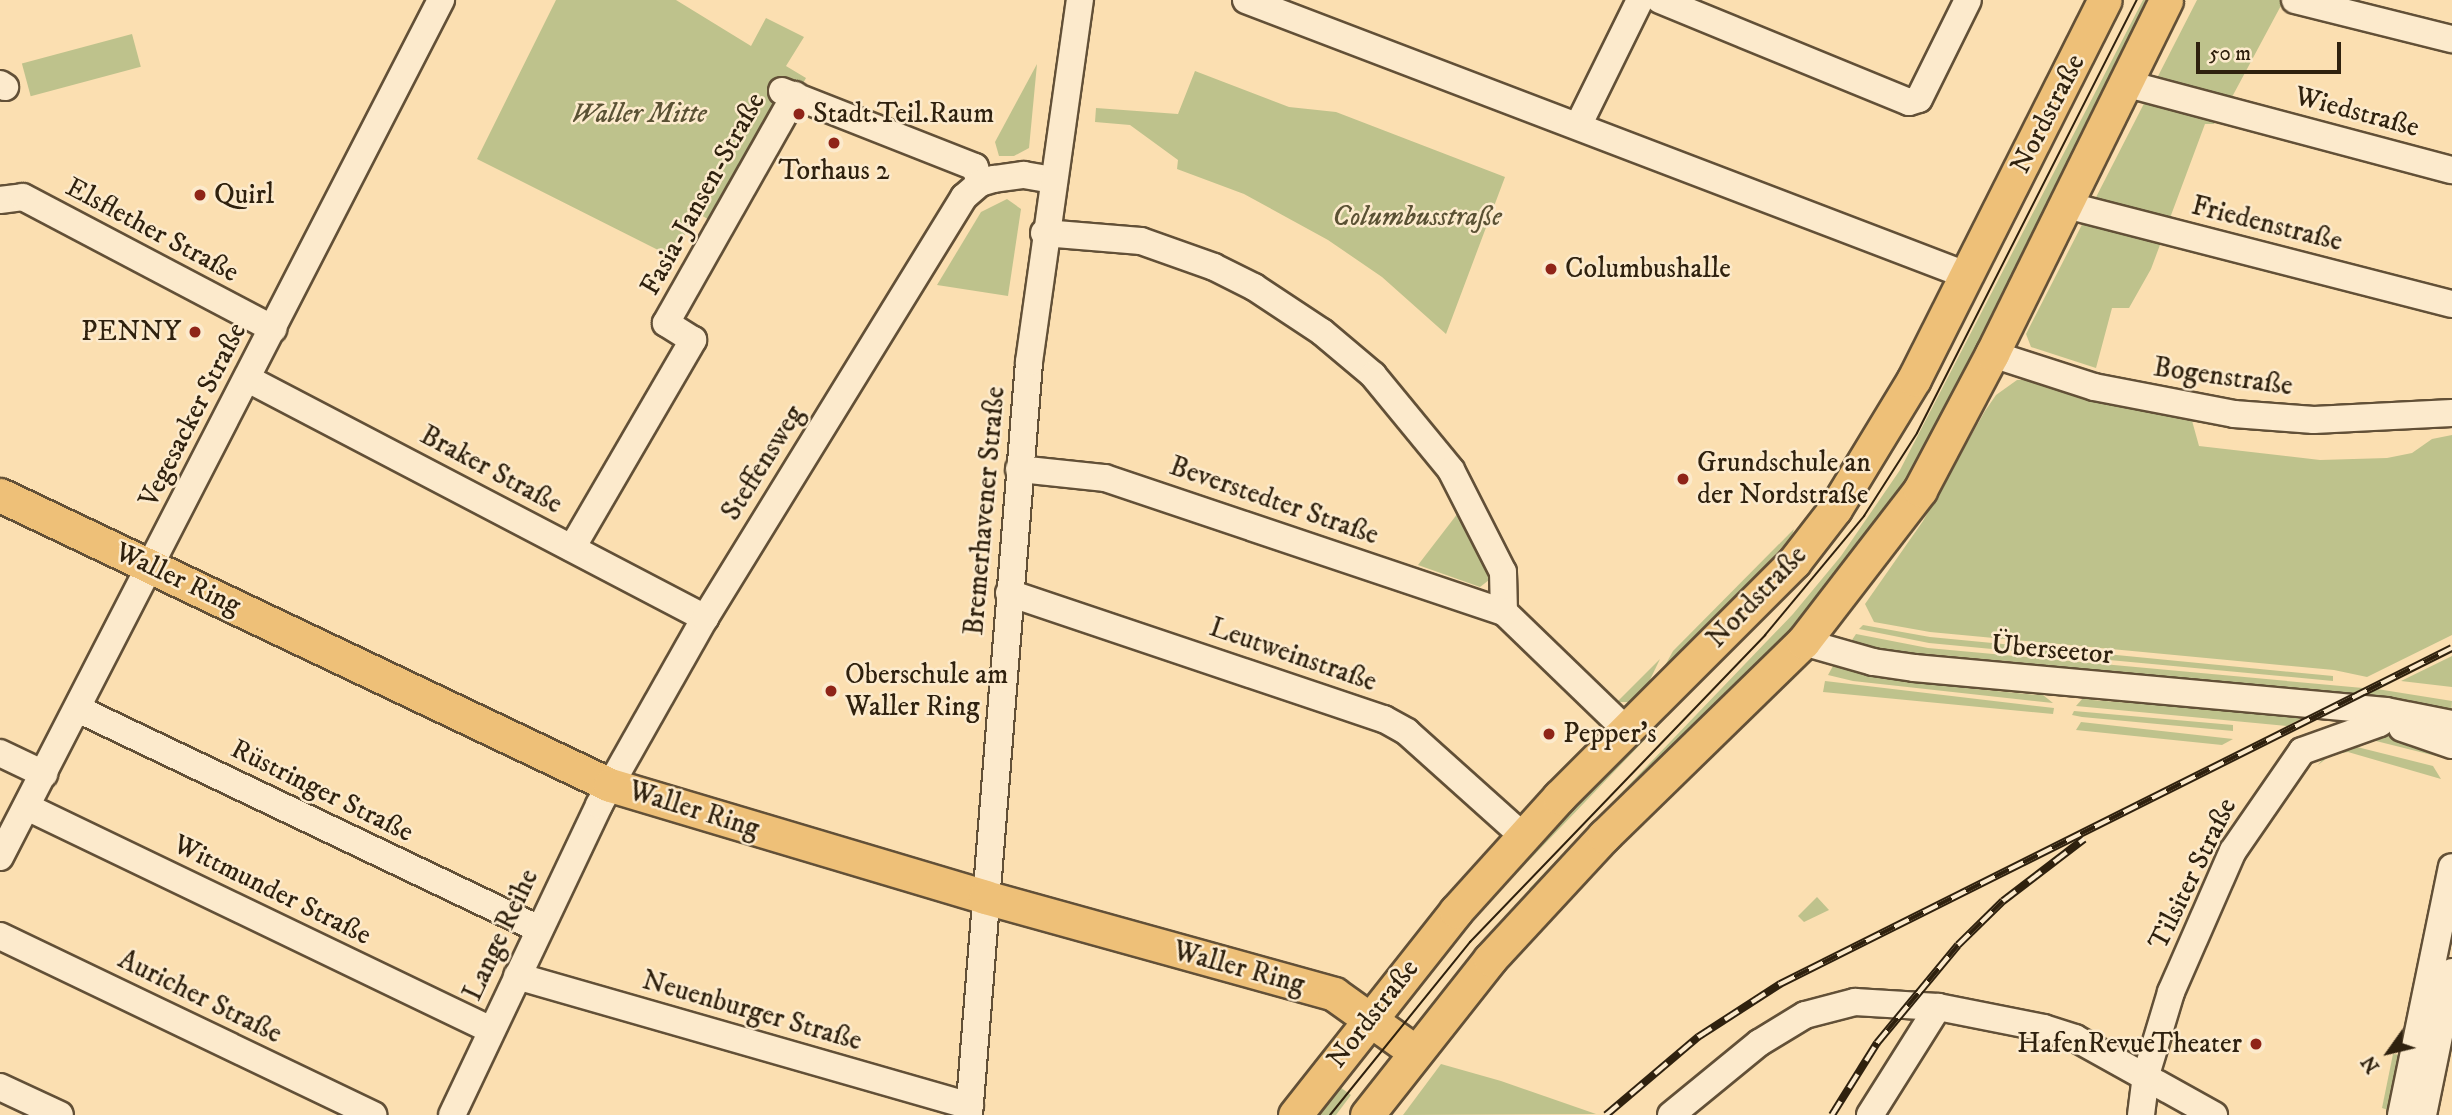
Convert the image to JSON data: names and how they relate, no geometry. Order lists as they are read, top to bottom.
{
  "streets": {
    "main road": ["Nordstraße", "Waller Ring"],
    "street": [
      "Wiedstraße",
      "Fasia-Jansen-Straße",
      "Friedenstraße",
      "Elsflether Straße",
      "Bogenstraße",
      "Vegesacker Straße",
      "Steffensweg",
      "Braker Straße",
      "Beverstedter Straße",
      "Bremerhavener Straße",
      "Überseetor",
      "Leutweinstraße",
      "Rüstringer Straße",
      "Tilsiter Straße",
      "Wittmunder Straße",
      "Lange Reihe",
      "Auricher Straße",
      "Neuenburger Straße"
    ]
  },
  "crossings": [
    ["Wiedstraße", "Nordstraße"],
    ["Nordstraße", "Friedenstraße"],
    ["Nordstraße", "Bogenstraße"],
    ["Nordstraße", "Waller Ring"],
    ["Nordstraße", "Überseetor"],
    ["Nordstraße", "Leutweinstraße"],
    ["Fasia-Jansen-Straße", "Steffensweg"],
    ["Fasia-Jansen-Straße", "Braker Straße"],
    ["Elsflether Straße", "Vegesacker Straße"],
    ["Vegesacker Straße", "Braker Straße"],
    ["Vegesacker Straße", "Waller Ring"],
    ["Vegesacker Straße", "Rüstringer Straße"],
    ["Vegesacker Straße", "Wittmunder Straße"],
    ["Steffensweg", "Braker Straße"],
    ["Steffensweg", "Waller Ring"],
    ["Steffensweg", "Lange Reihe"],
    ["Beverstedter Straße", "Bremerhavener Straße"],
    ["Bremerhavener Straße", "Waller Ring"],
    ["Bremerhavener Straße", "Leutweinstraße"],
    ["Bremerhavener Straße", "Neuenburger Straße"],
    ["Waller Ring", "Lange Reihe"],
    ["Überseetor", "Tilsiter Straße"],
    ["Rüstringer Straße", "Lange Reihe"],
    ["Wittmunder Straße", "Lange Reihe"],
    ["Lange Reihe", "Neuenburger Straße"]
  ],
  "parks": ["Waller Mitte", "Columbusstraße"],
  "places": [
    "Stadt.Teil.Raum",
    "Torhaus 2",
    "Quirl",
    "Columbushalle",
    "PENNY",
    "Grundschule an der Nordstraße",
    "Oberschule am Waller Ring",
    "Pepper's",
    "HafenRevueTheater"
  ],
  "scale_bar": "50 m",
  "north": "bottom left"
}
